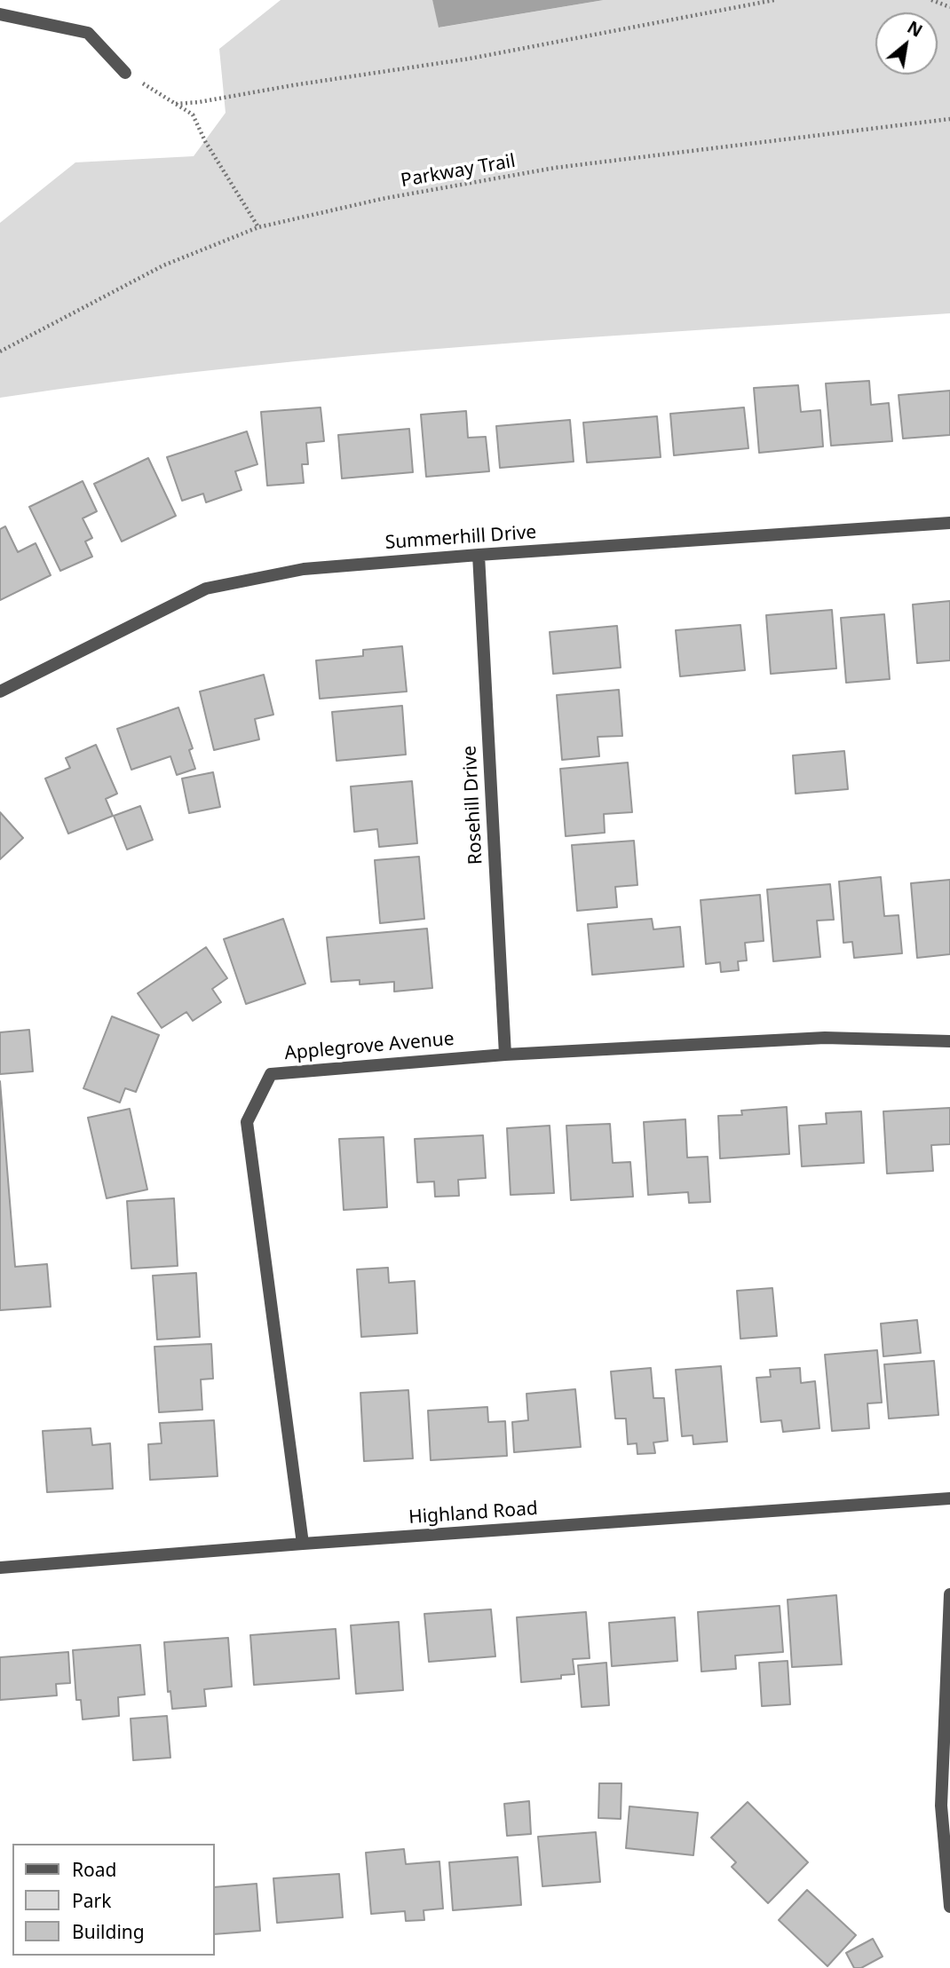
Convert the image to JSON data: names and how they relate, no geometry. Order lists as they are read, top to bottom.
{
  "streets": {
    "street": [
      "Summerhill Drive",
      "Rosehill Drive",
      "Applegrove Avenue",
      "Highland Road"
    ],
    "path": ["Parkway Trail"]
  },
  "crossings": [
    ["Summerhill Drive", "Rosehill Drive"],
    ["Rosehill Drive", "Applegrove Avenue"],
    ["Applegrove Avenue", "Highland Road"]
  ],
  "legend": ["Road", "Park", "Building"],
  "north": "top right"
}
